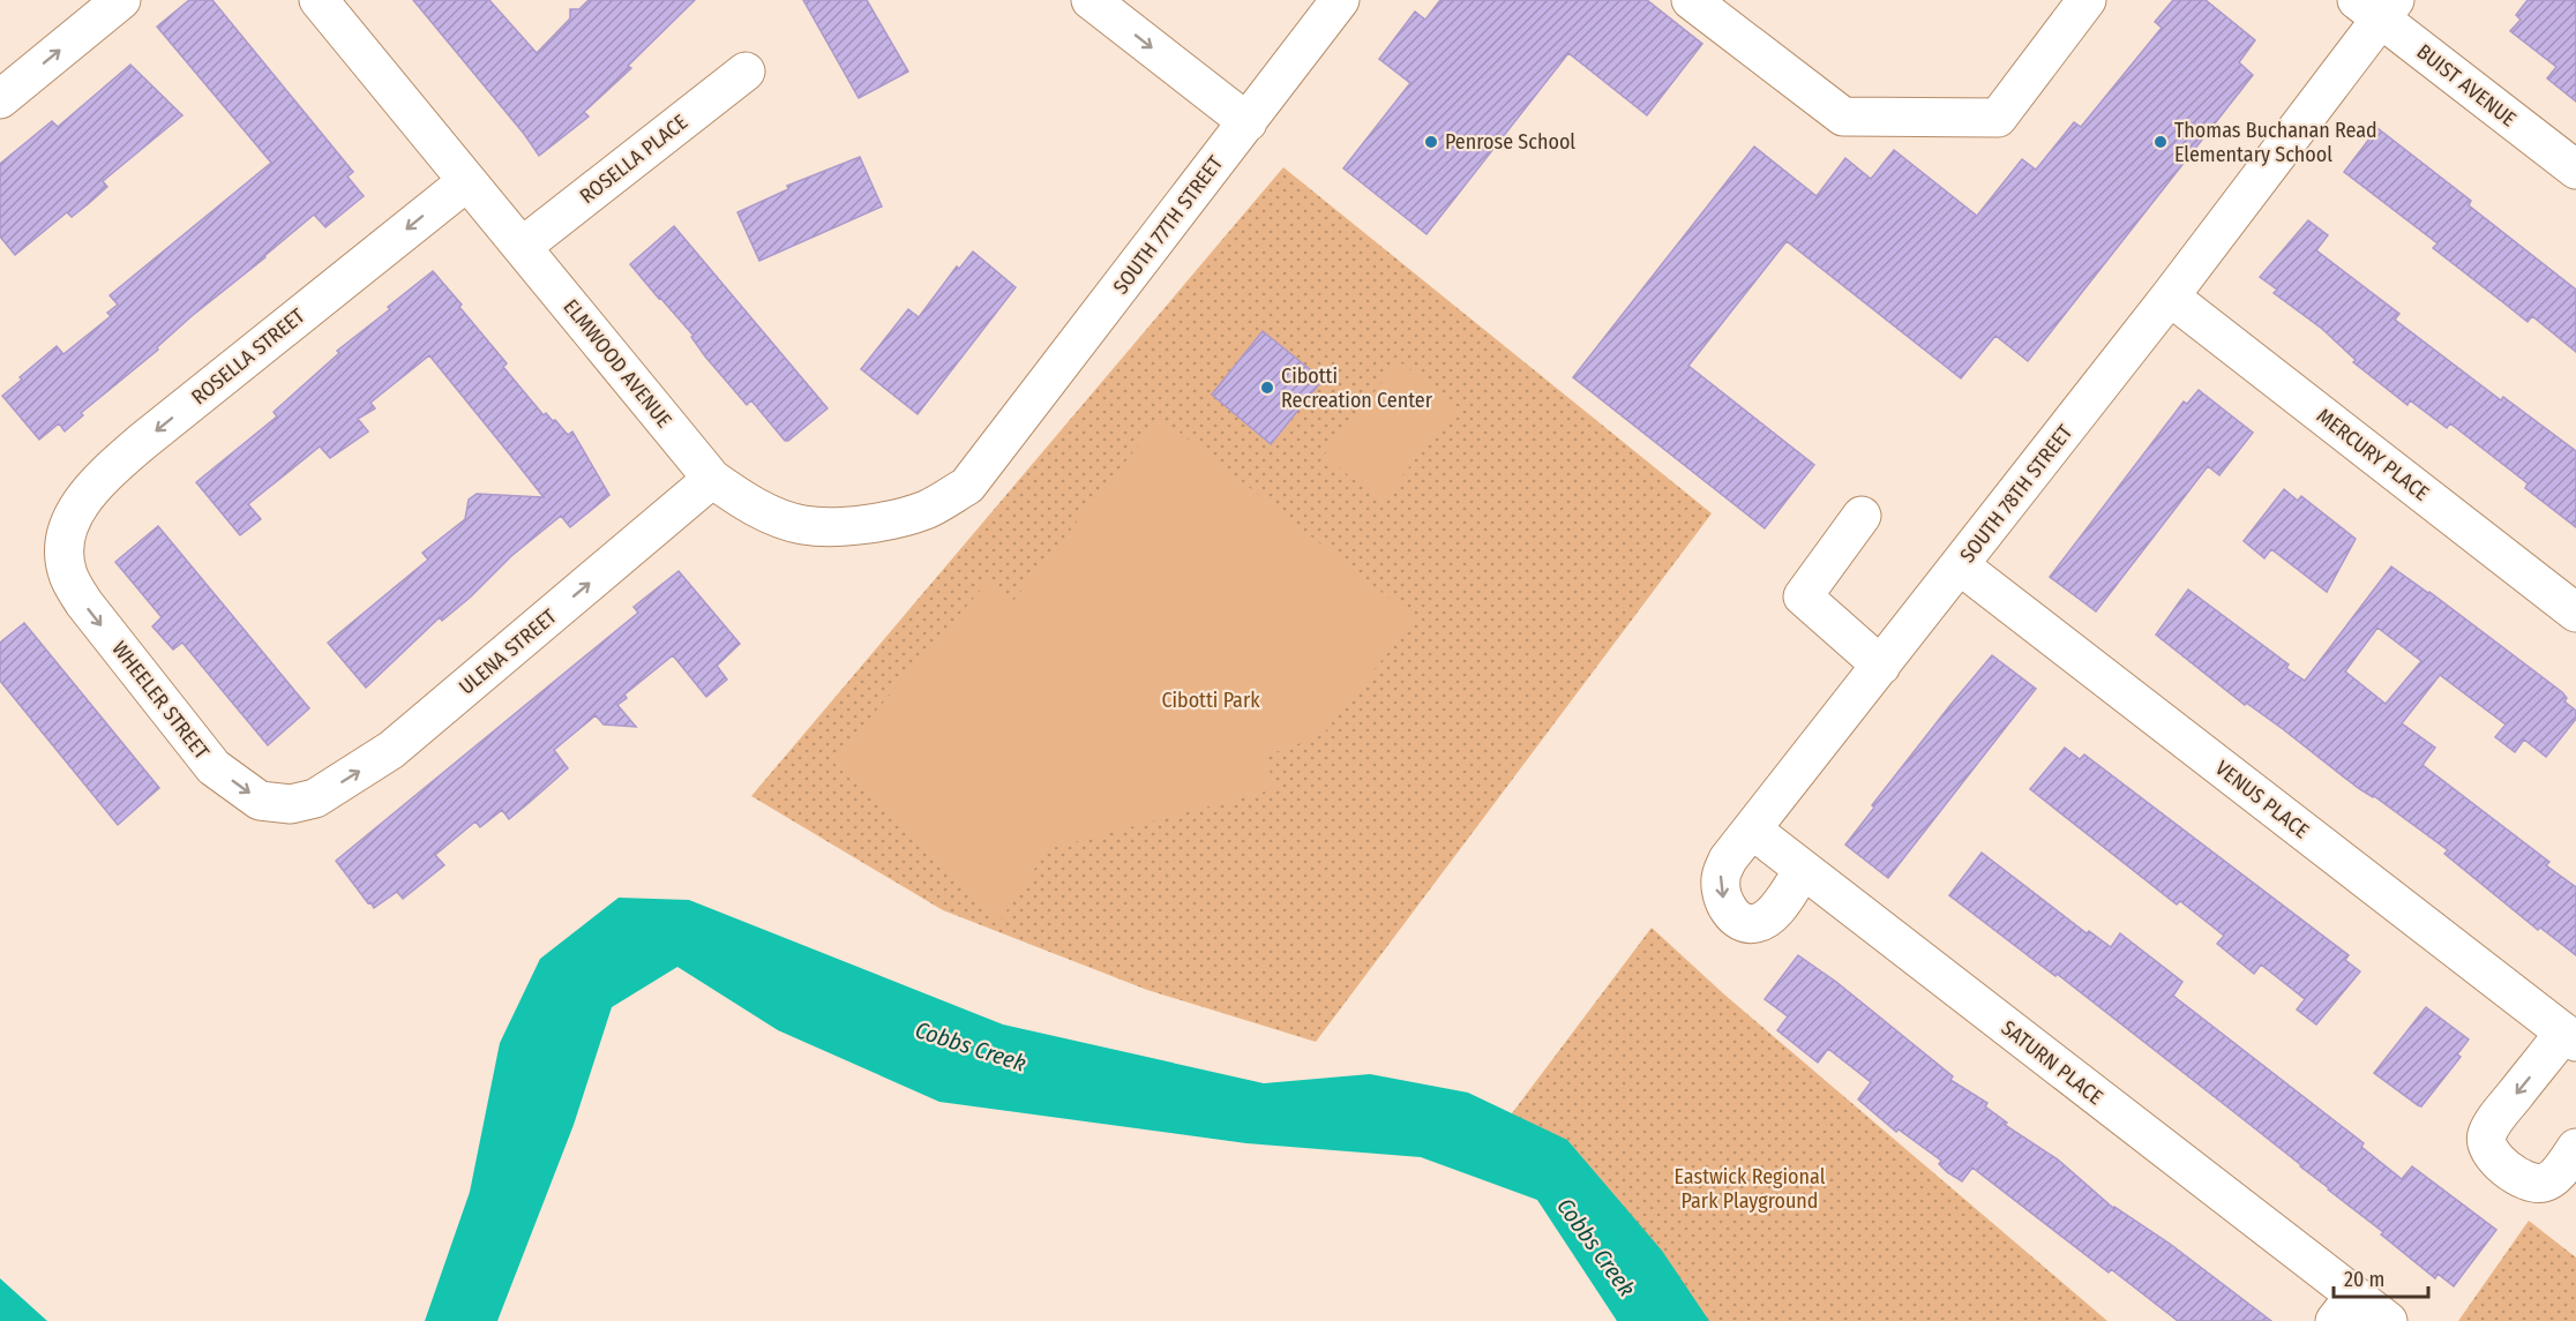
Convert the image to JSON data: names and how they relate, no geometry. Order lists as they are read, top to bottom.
{
  "streets": {
    "street": [
      "BUIST AVENUE",
      "ROSELLA PLACE",
      "SOUTH 77TH STREET",
      "ROSELLA STREET",
      "ELMWOOD AVENUE",
      "MERCURY PLACE",
      "SOUTH 78TH STREET",
      "ULENA STREET",
      "WHEELER STREET",
      "VENUS PLACE",
      "SATURN PLACE"
    ]
  },
  "crossings": [
    ["BUIST AVENUE", "SOUTH 78TH STREET"],
    ["ROSELLA PLACE", "ELMWOOD AVENUE"],
    ["SOUTH 77TH STREET", "ELMWOOD AVENUE"],
    ["ROSELLA STREET", "ELMWOOD AVENUE"],
    ["ROSELLA STREET", "WHEELER STREET"],
    ["ELMWOOD AVENUE", "ULENA STREET"],
    ["MERCURY PLACE", "SOUTH 78TH STREET"],
    ["SOUTH 78TH STREET", "VENUS PLACE"],
    ["SOUTH 78TH STREET", "SATURN PLACE"],
    ["ULENA STREET", "WHEELER STREET"]
  ],
  "one_way": ["ROSELLA STREET", "ULENA STREET", "WHEELER STREET"],
  "water": ["Cobbs Creek"],
  "parks": ["Cibotti Park", "Eastwick Regional Park Playground"],
  "places": ["Penrose School", "Thomas Buchanan Read Elementary School", "Cibotti Recreation Center"],
  "scale_bar": "20 m"
}
